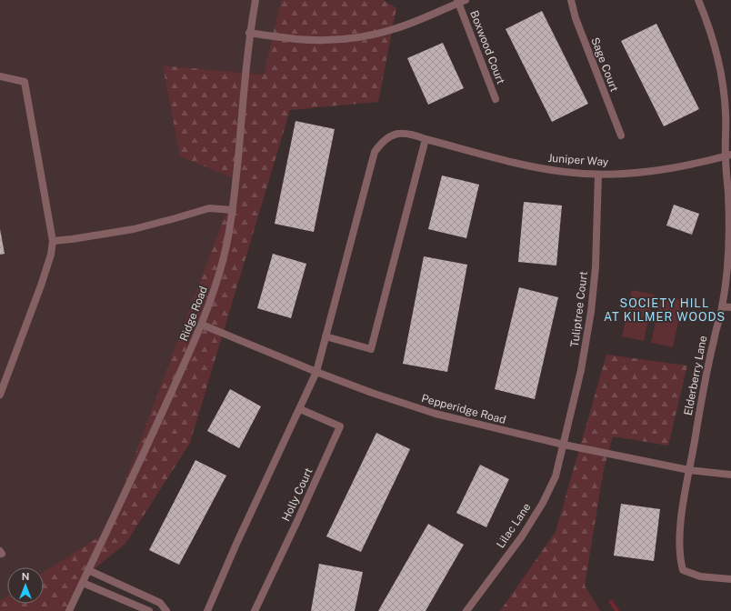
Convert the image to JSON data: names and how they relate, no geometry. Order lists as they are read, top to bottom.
{
  "streets": {
    "street": [
      "Boxwood Court",
      "Sage Court",
      "Juniper Way",
      "Tuliptree Court",
      "Ridge Road",
      "Elderberry Lane",
      "Pepperidge Road",
      "Holly Court",
      "Lilac Lane"
    ]
  },
  "crossings": [
    ["Juniper Way", "Tuliptree Court"],
    ["Juniper Way", "Elderberry Lane"],
    ["Juniper Way", "Pepperidge Road"],
    ["Tuliptree Court", "Pepperidge Road"],
    ["Tuliptree Court", "Lilac Lane"],
    ["Ridge Road", "Pepperidge Road"],
    ["Elderberry Lane", "Pepperidge Road"],
    ["Pepperidge Road", "Lilac Lane"]
  ],
  "districts": ["SOCIETY HILL AT KILMER WOODS"],
  "north": "top"
}
